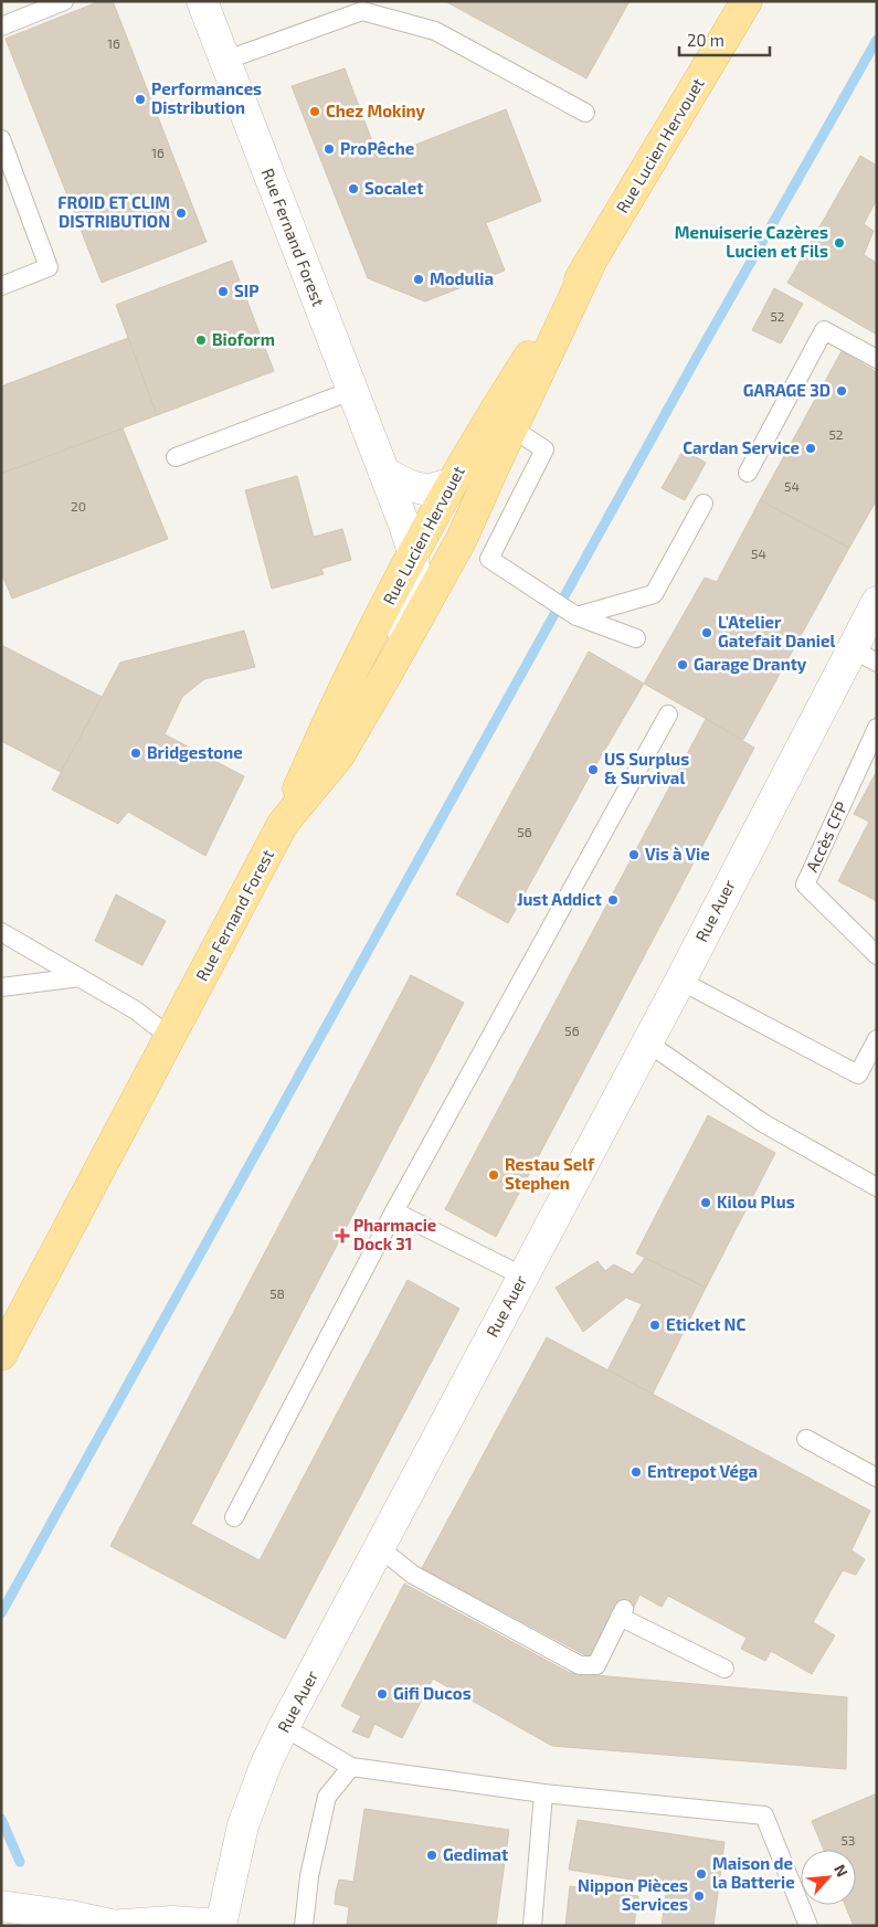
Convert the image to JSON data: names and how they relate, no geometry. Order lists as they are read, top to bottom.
{
  "streets": {
    "main road": ["Rue Lucien Hervouet", "Rue Fernand Forest"],
    "street": ["Rue Auer"],
    "lane": ["Accès CFP"]
  },
  "crossings": [
    ["Rue Lucien Hervouet", "Rue Fernand Forest"]
  ],
  "places": {
    "other": [
      "Performances Distribution",
      "Chez Mokiny",
      "ProPêche",
      "Socalet",
      "FROID ET CLIM DISTRIBUTION",
      "Menuiserie Cazères Lucien et Fils",
      "Modulia",
      "SIP",
      "Bioform",
      "GARAGE 3D",
      "Cardan Service",
      "L'Atelier Gatefait Daniel",
      "Garage Dranty",
      "Bridgestone",
      "US Surplus & Survival",
      "Vis à Vie",
      "Just Addict",
      "Restau Self Stephen",
      "Kilou Plus",
      "Eticket NC",
      "Entrepot Véga",
      "Gifi Ducos",
      "Gedimat",
      "Maison de la Batterie",
      "Nippon Pièces Services"
    ],
    "health": ["Pharmacie Dock 31"]
  },
  "house_numbers": [
    "16",
    "16",
    "52",
    "52",
    "54",
    "20",
    "54",
    "56",
    "56",
    "58",
    "53"
  ],
  "scale_bar": "20 m",
  "north": "top right"
}
